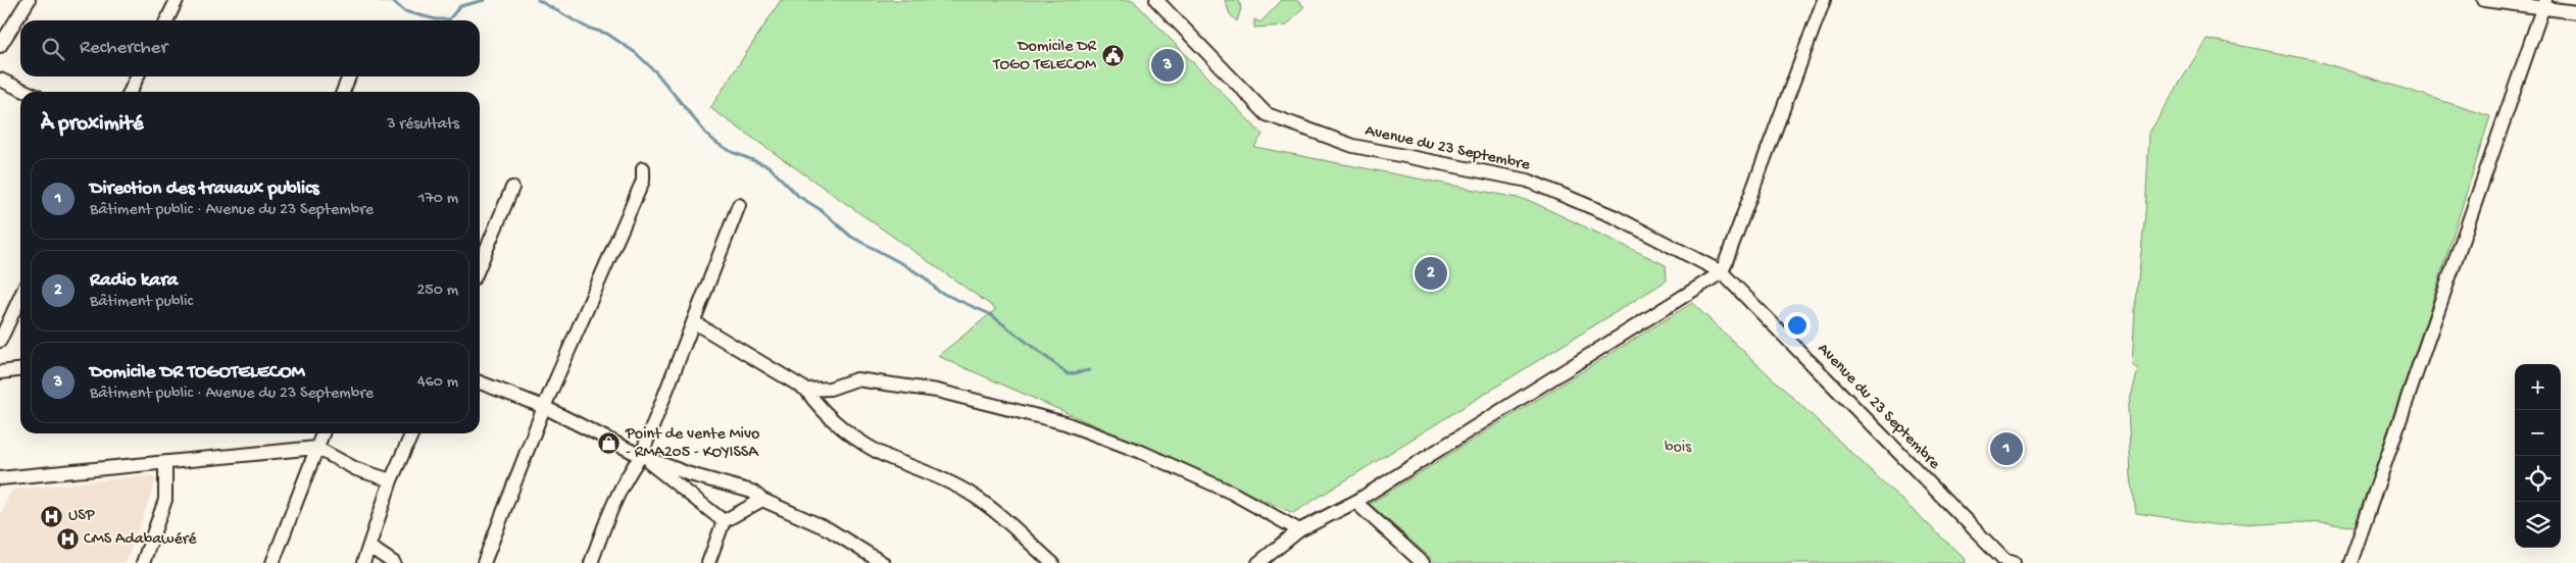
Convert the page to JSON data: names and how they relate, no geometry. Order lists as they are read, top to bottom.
{
  "streets": {
    "street": ["Avenue du 23 Septembre"]
  },
  "parks": ["bois"],
  "places": {
    "public building": ["Domicile DR TOGO TELECOM"],
    "shop": ["Point de vente Mivo - RMA205 - KOYISSA"],
    "hospital": ["USP", "CMS Adabawéré"]
  },
  "page": {
    "search": "Rechercher",
    "pins": ["3", "2", "1"],
    "heading": ["À proximité", "3 résultats"],
    "list": [
      {
        "mark": "1",
        "name": "Direction des travaux publics",
        "note": "Bâtiment public · Avenue du 23 Septembre",
        "value": "170 m"
      },
      {
        "mark": "2",
        "name": "Radio kara",
        "note": "Bâtiment public",
        "value": "250 m"
      },
      {
        "mark": "3",
        "name": "Domicile DR TOGOTELECOM",
        "note": "Bâtiment public · Avenue du 23 Septembre",
        "value": "460 m"
      }
    ],
    "map_buttons": ["+", "−"]
  }
}
